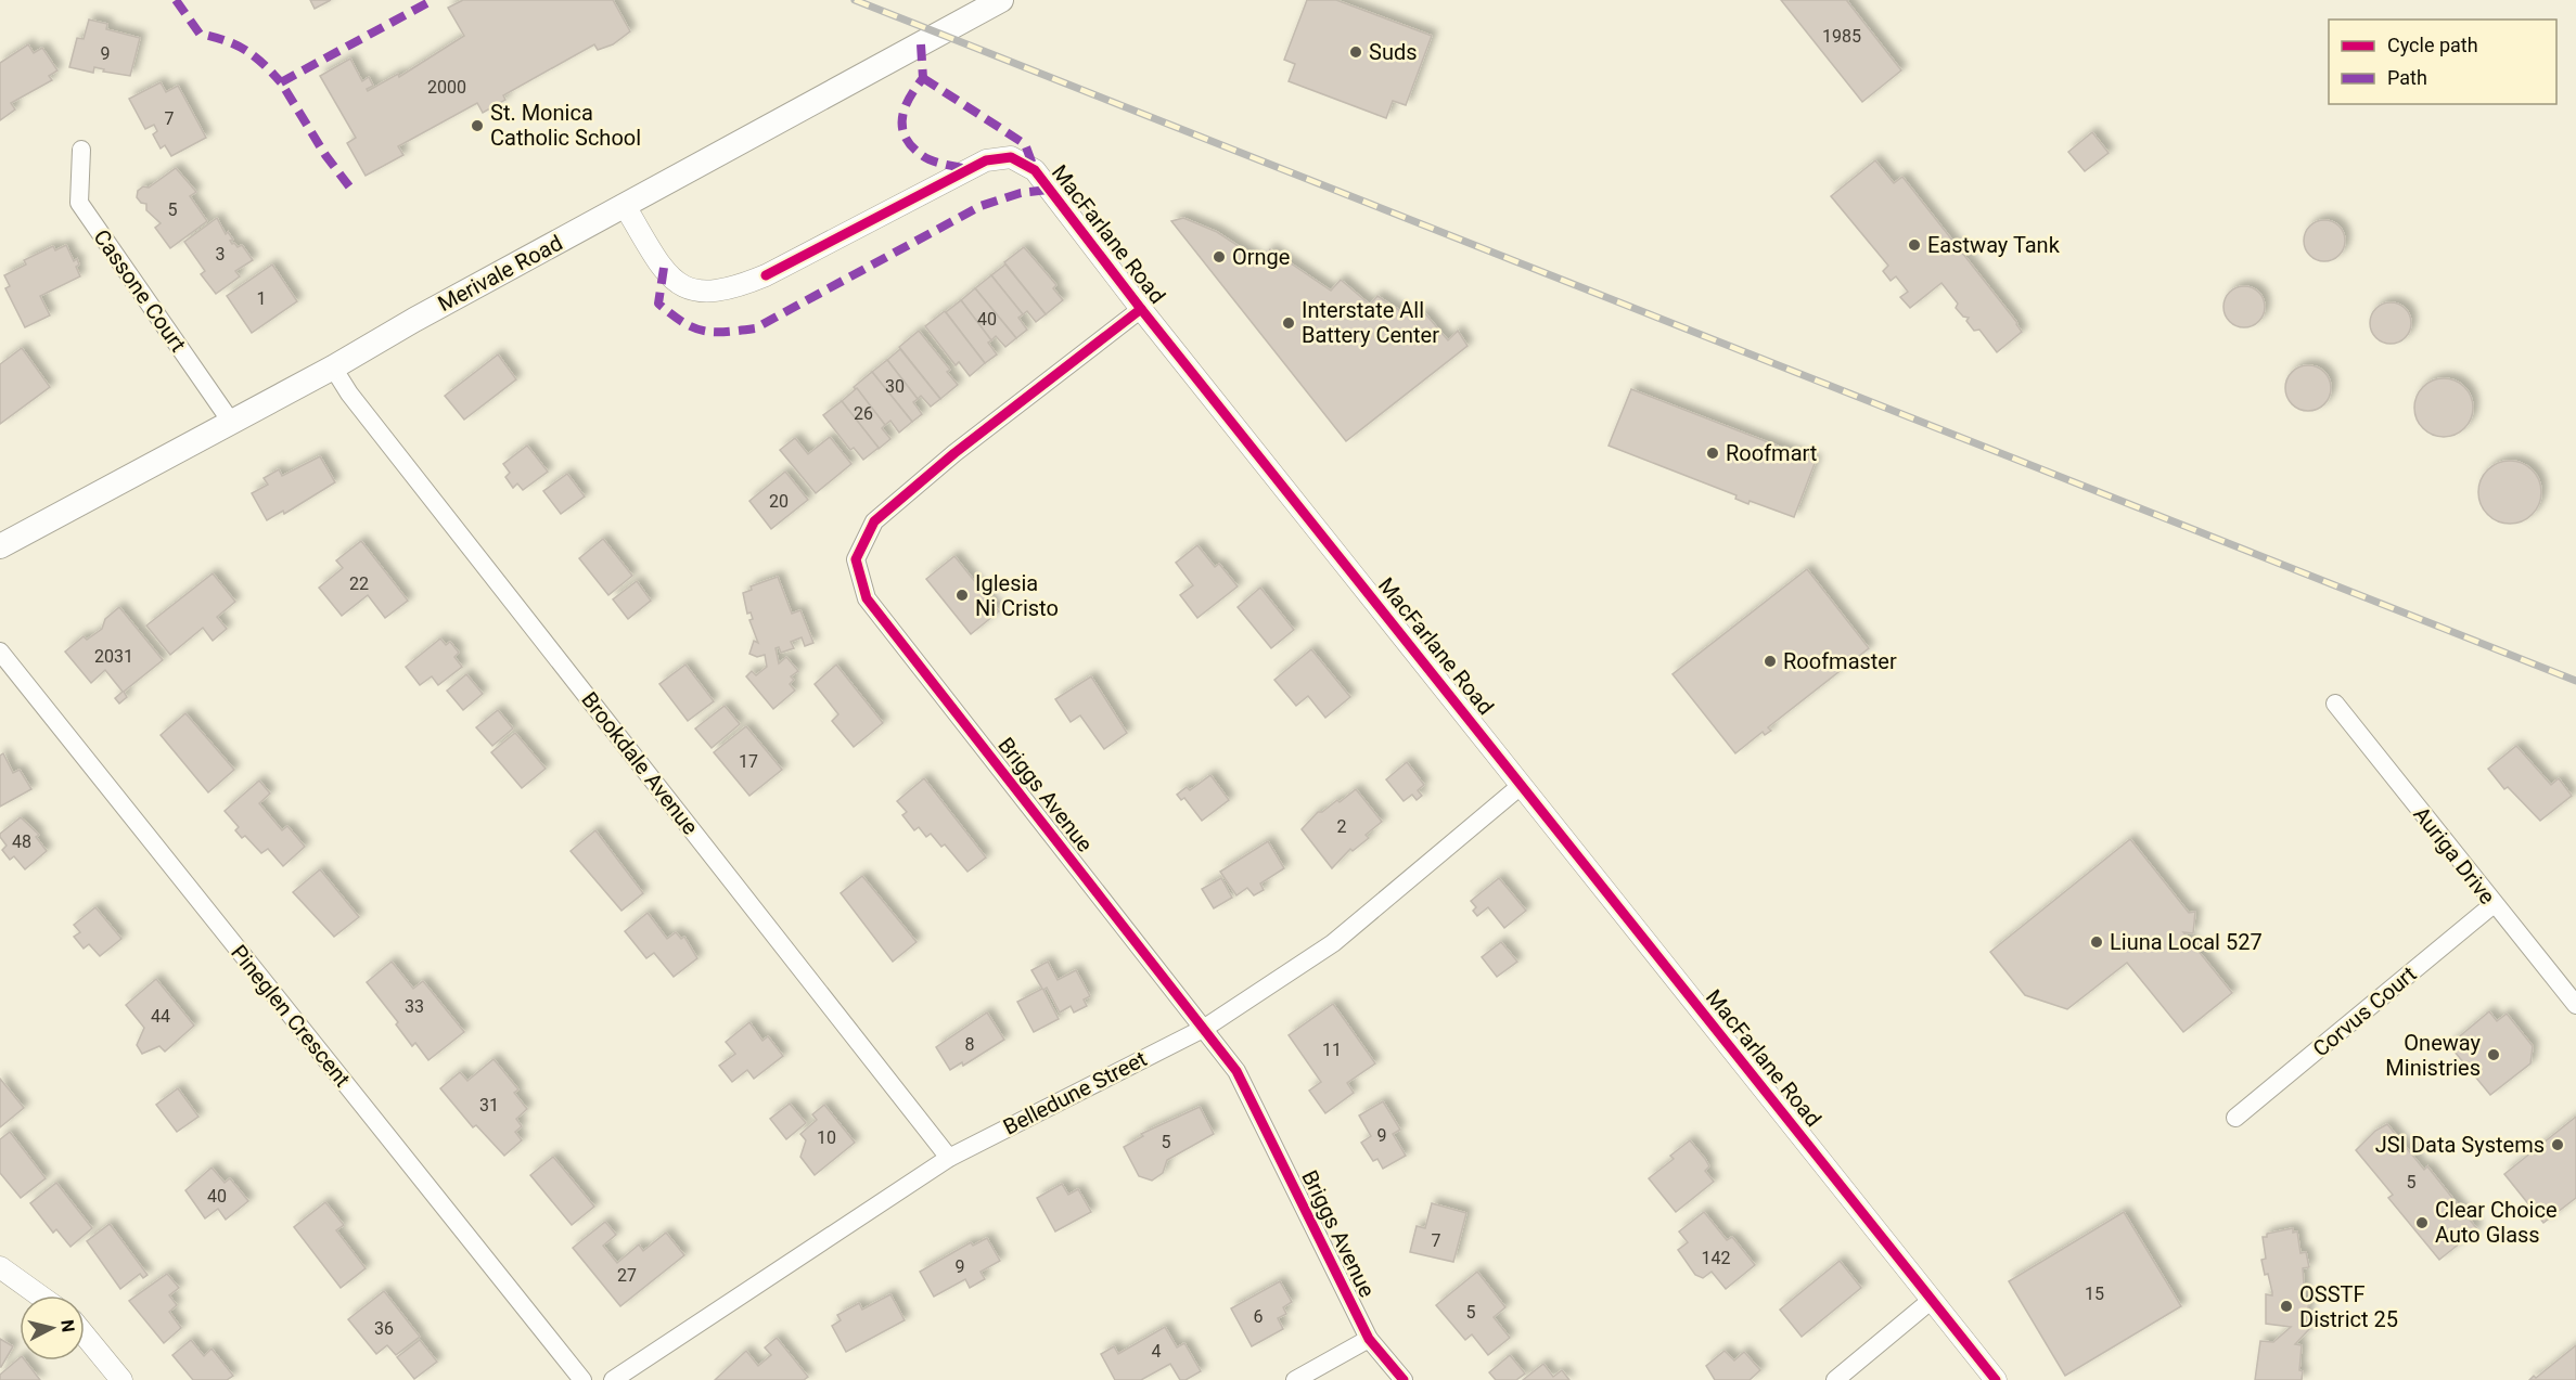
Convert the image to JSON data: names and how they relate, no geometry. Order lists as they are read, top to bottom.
{
  "streets": {
    "main road": ["Merivale Road"],
    "street": [
      "MacFarlane Road",
      "Cassone Court",
      "Brookdale Avenue",
      "Briggs Avenue",
      "Auriga Drive",
      "Corvus Court",
      "Pineglen Crescent",
      "Belledune Street"
    ]
  },
  "crossings": [
    ["MacFarlane Road", "Merivale Road"],
    ["MacFarlane Road", "Briggs Avenue"],
    ["MacFarlane Road", "Belledune Street"],
    ["Merivale Road", "Cassone Court"],
    ["Merivale Road", "Brookdale Avenue"],
    ["Brookdale Avenue", "Belledune Street"],
    ["Briggs Avenue", "Belledune Street"],
    ["Auriga Drive", "Corvus Court"]
  ],
  "places": [
    "Suds",
    "St. Monica Catholic School",
    "Eastway Tank",
    "Ornge",
    "Interstate All Battery Center",
    "Roofmart",
    "Iglesia Ni Cristo",
    "Roofmaster",
    "Liuna Local 527",
    "Oneway Ministries",
    "JSI Data Systems",
    "Clear Choice Auto Glass",
    "OSSTF District 25"
  ],
  "house_numbers": [
    "1985",
    "9",
    "2000",
    "7",
    "5",
    "3",
    "1",
    "40",
    "30",
    "26",
    "20",
    "22",
    "2031",
    "17",
    "2",
    "48",
    "33",
    "44",
    "8",
    "11",
    "31",
    "9",
    "10",
    "5",
    "5",
    "40",
    "7",
    "142",
    "9",
    "27",
    "15",
    "5",
    "6",
    "36",
    "4"
  ],
  "legend": ["Cycle path", "Path"],
  "north": "right"
}
